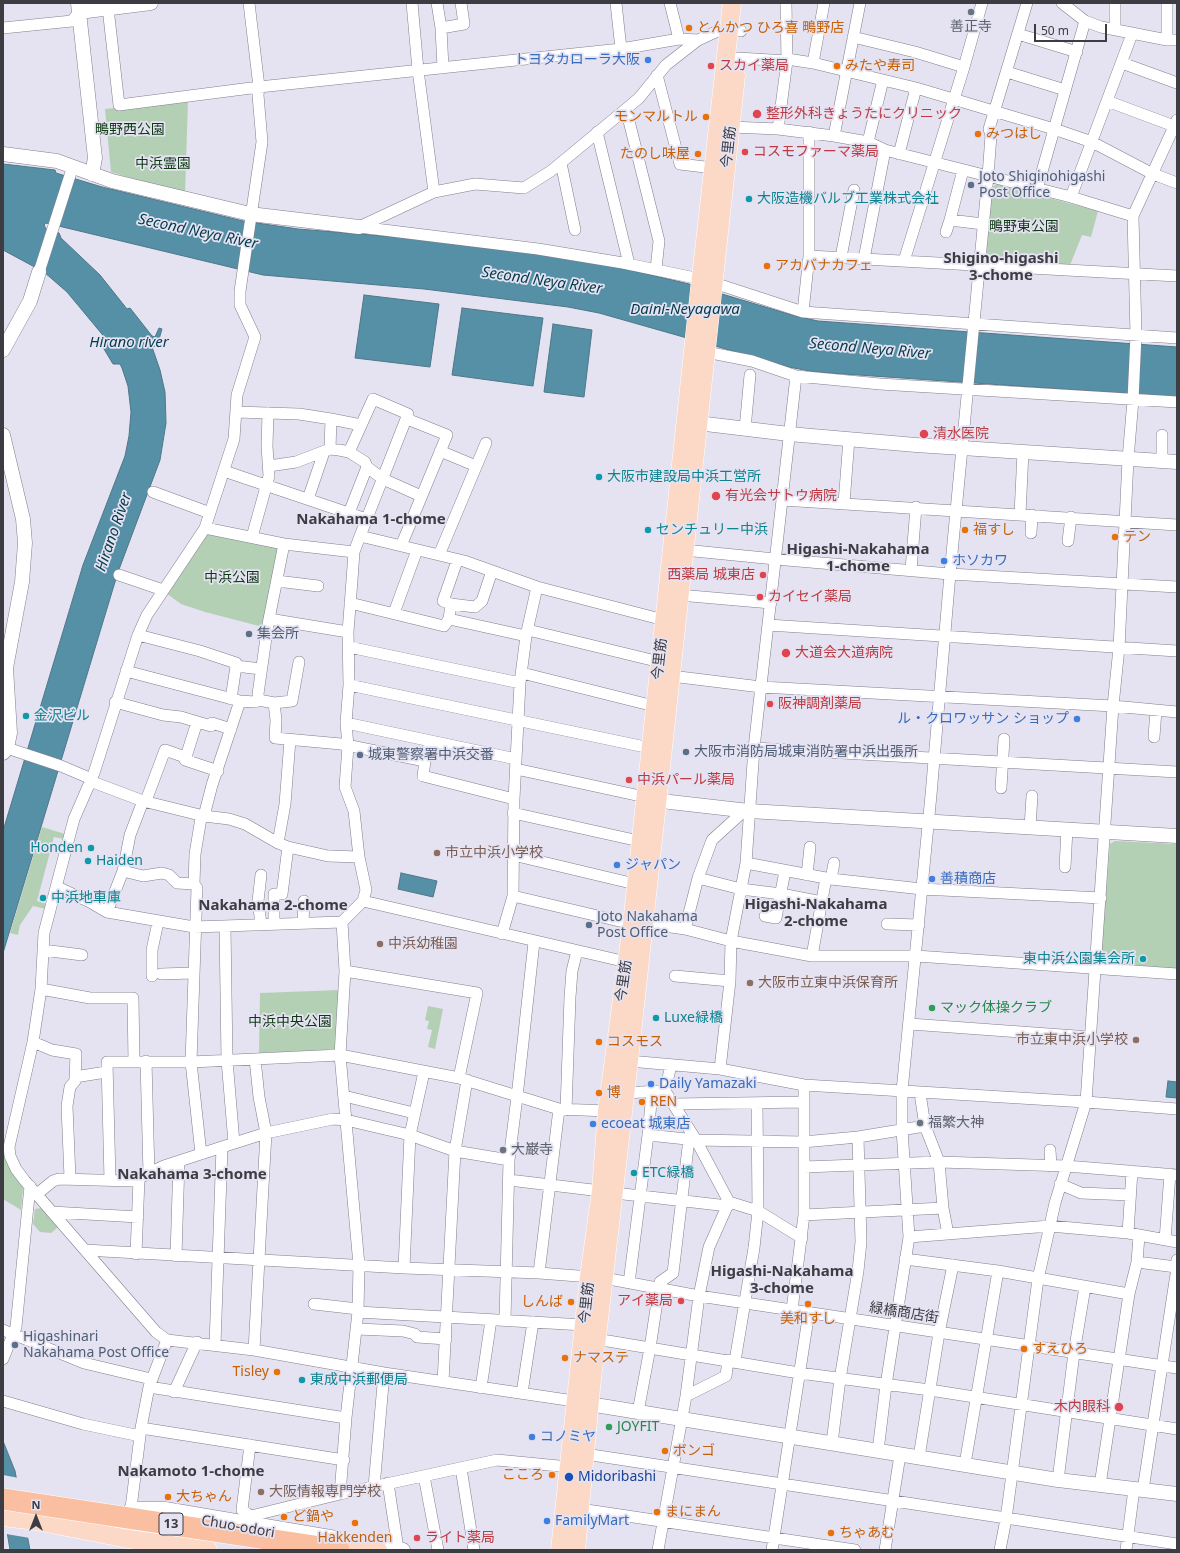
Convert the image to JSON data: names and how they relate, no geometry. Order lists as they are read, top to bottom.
{
  "streets": {
    "highway": ["13"],
    "main road": ["今里筋", "Chuo-odori"],
    "street": ["緑橋商店街"]
  },
  "crossings": [
    ["今里筋", "緑橋商店街"]
  ],
  "districts": [
    "Shigino-higashi 3-chome",
    "Nakahama 1-chome",
    "Higashi-Nakahama 1-chome",
    "Higashi-Nakahama 2-chome",
    "Nakahama 2-chome",
    "Nakahama 3-chome",
    "Higashi-Nakahama 3-chome",
    "Nakamoto 1-chome"
  ],
  "water": [
    "Second Neya River",
    "Daini-Neyagawa",
    "Hirano river",
    "Hirano River"
  ],
  "parks": [
    "鴫野西公園",
    "中浜霊園",
    "鴫野東公園",
    "中浜公園",
    "中浜中央公園"
  ],
  "places": [
    "善正寺",
    "とんかつ ひろ喜 鴫野店",
    "トヨタカローラ大阪",
    "スカイ薬局",
    "みたや寿司",
    "整形外科きょうたにクリニック",
    "モンマルトル",
    "みつはし",
    "コスモファーマ薬局",
    "たのし味屋",
    "Joto Shiginohigashi Post Office",
    "大阪造機バルブ工業株式会社",
    "アカバナカフェ",
    "清水医院",
    "大阪市建設局中浜工営所",
    "有光会サトウ病院",
    "センチュリー中浜",
    "福すし",
    "テン",
    "ホソカワ",
    "西薬局 城東店",
    "カイセイ薬局",
    "集会所",
    "大道会大道病院",
    "阪神調剤薬局",
    "金沢ビル",
    "ル・クロワッサン ショップ",
    "大阪市消防局城東消防署中浜出張所",
    "城東警察署中浜交番",
    "中浜パール薬局",
    "Honden",
    "市立中浜小学校",
    "Haiden",
    "ジャパン",
    "善積商店",
    "中浜地車庫",
    "Joto Nakahama Post Office",
    "中浜幼稚園",
    "東中浜公園集会所",
    "大阪市立東中浜保育所",
    "マック体操クラブ",
    "Luxe緑橋",
    "市立東中浜小学校",
    "コスモス",
    "Daily Yamazaki",
    "博",
    "REN",
    "福繁大神",
    "ecoeat 城東店",
    "大巌寺",
    "ETC緑橋",
    "アイ薬局",
    "しんば",
    "美和すし",
    "Higashinari Nakahama Post Office",
    "すえひろ",
    "ナマステ",
    "Tisley",
    "東成中浜郵便局",
    "木内眼科",
    "JOYFIT",
    "コノミヤ",
    "ボンゴ",
    "こころ",
    "Midoribashi",
    "大阪情報専門学校",
    "大ちゃん",
    "まにまん",
    "ど鍋や",
    "FamilyMart",
    "Hakkenden",
    "ちゃあむ",
    "ライト薬局"
  ],
  "scale_bar": "50 m",
  "north": "top"
}
